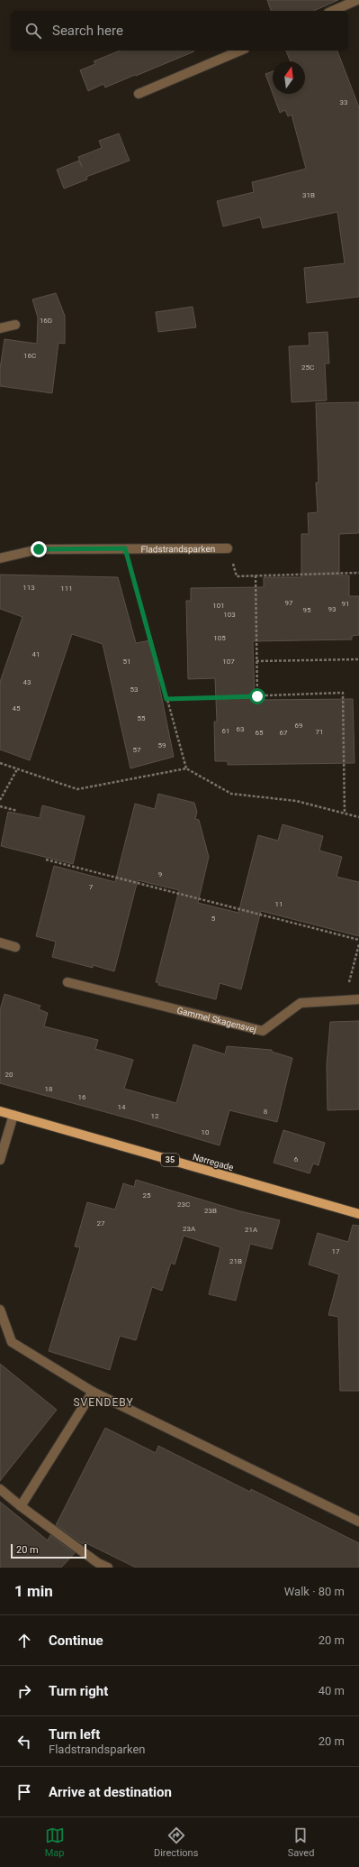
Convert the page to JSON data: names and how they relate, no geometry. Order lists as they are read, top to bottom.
{
  "streets": {
    "main road": ["35", "Nørregade"],
    "street": ["Fladstrandsparken", "Gammel Skagensvej"]
  },
  "districts": ["SVENDEBY"],
  "house_numbers": [
    "33",
    "31B",
    "16D",
    "16C",
    "25C",
    "113",
    "111",
    "97",
    "91",
    "101",
    "93",
    "95",
    "103",
    "105",
    "41",
    "51",
    "107",
    "43",
    "53",
    "45",
    "55",
    "69",
    "63",
    "61",
    "71",
    "65",
    "67",
    "59",
    "57",
    "9",
    "7",
    "11",
    "5",
    "20",
    "18",
    "16",
    "14",
    "8",
    "12",
    "10",
    "6",
    "25",
    "23C",
    "23B",
    "27",
    "23A",
    "21A",
    "17",
    "21B"
  ],
  "scale_bar": "20 m",
  "north": "top",
  "page": {
    "search": "Search here",
    "scale": "20 m",
    "heading": ["1 min", "Walk · 80 m"],
    "list": [
      ["Continue", "20 m"],
      ["Turn right", "40 m"],
      ["Turn left", "Fladstrandsparken", "20 m"],
      "Arrive at destination"
    ],
    "nav": ["Map", "Directions", "Saved"]
  }
}
